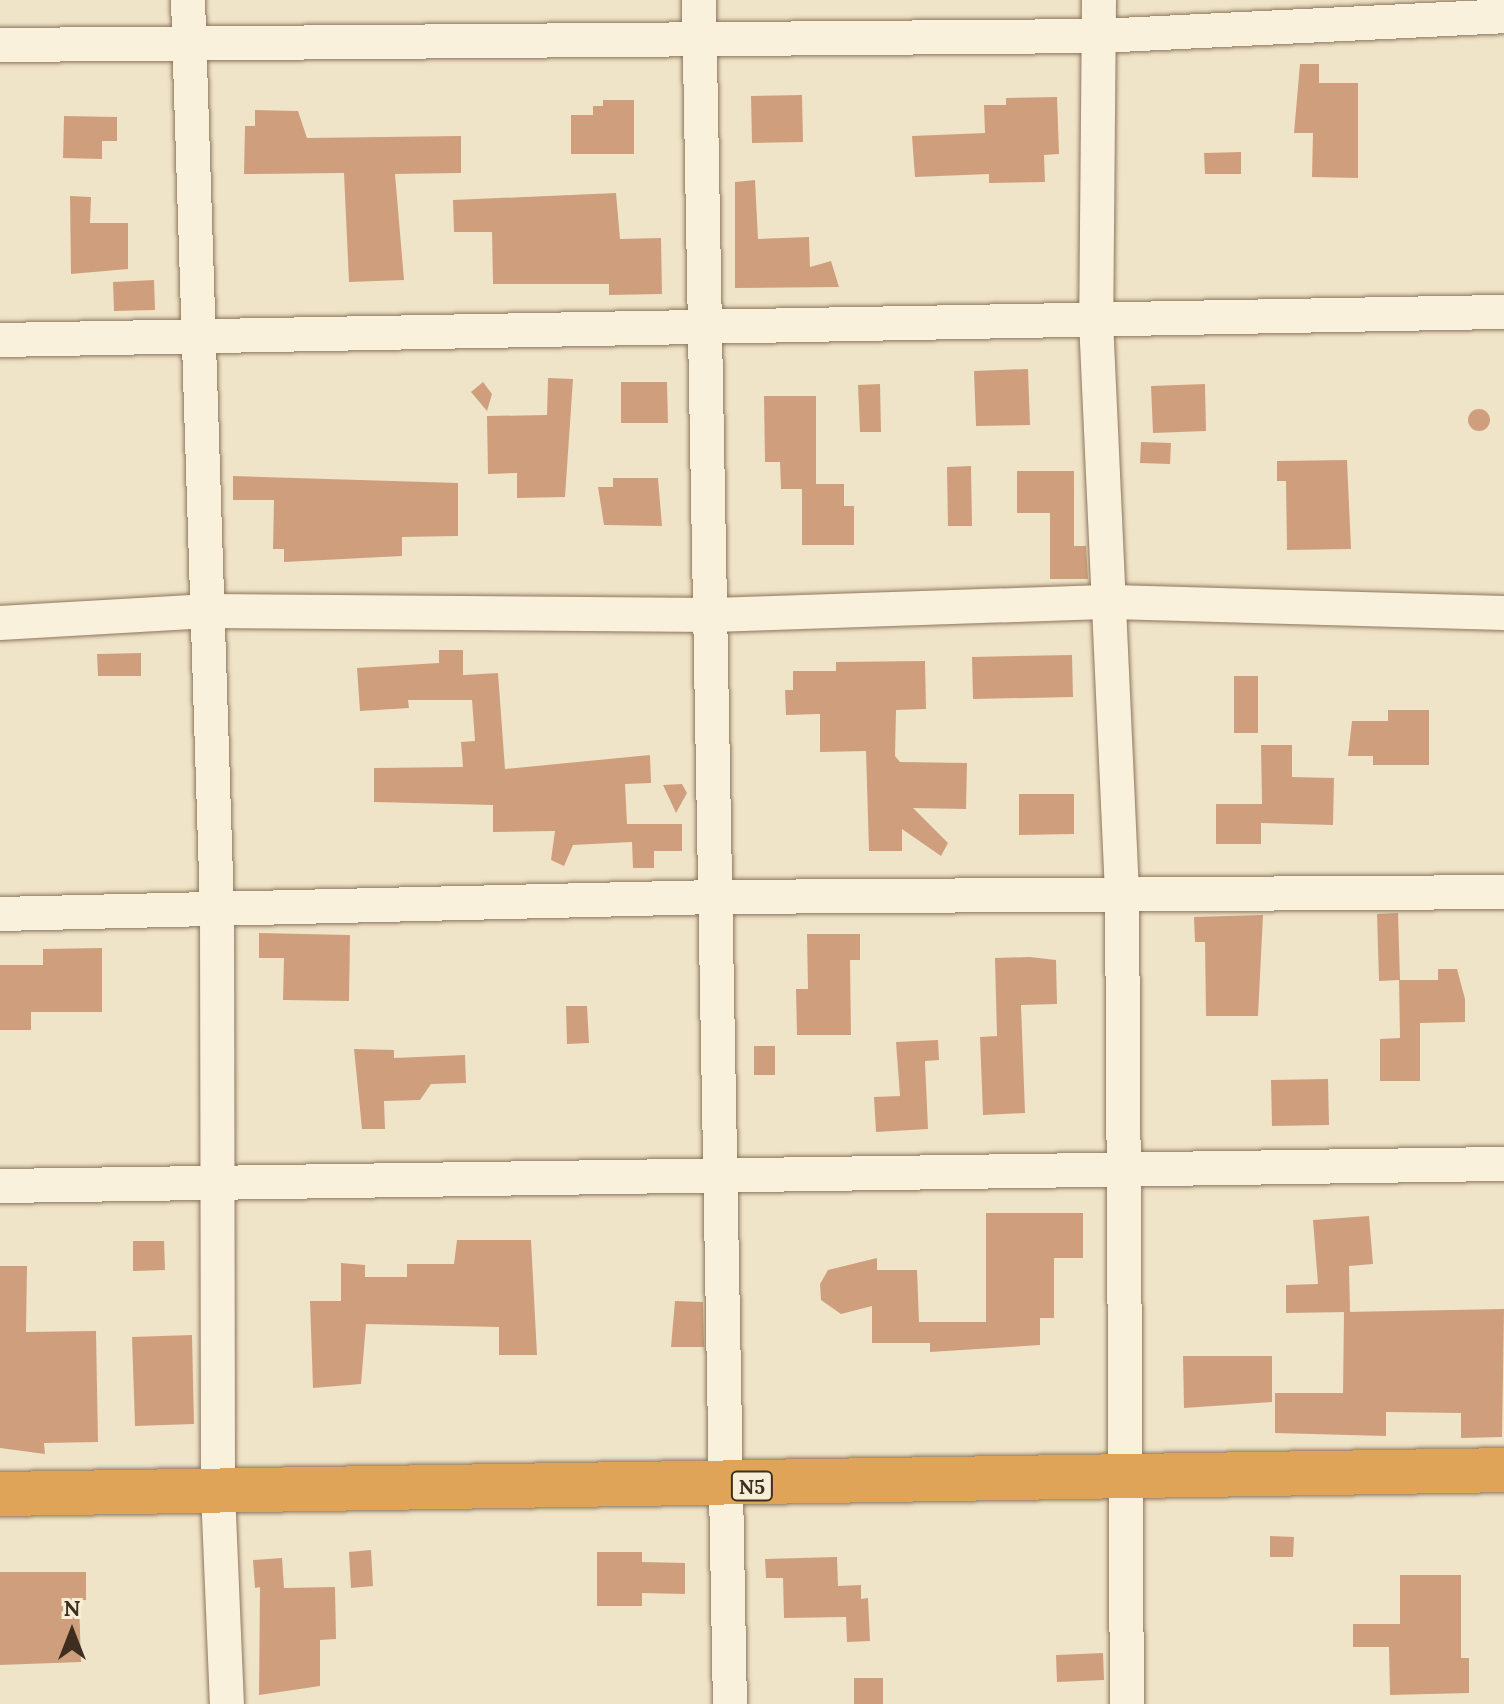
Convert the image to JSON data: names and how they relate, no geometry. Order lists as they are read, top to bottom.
{
  "streets": {
    "highway": ["N5"]
  },
  "north": "top"
}
